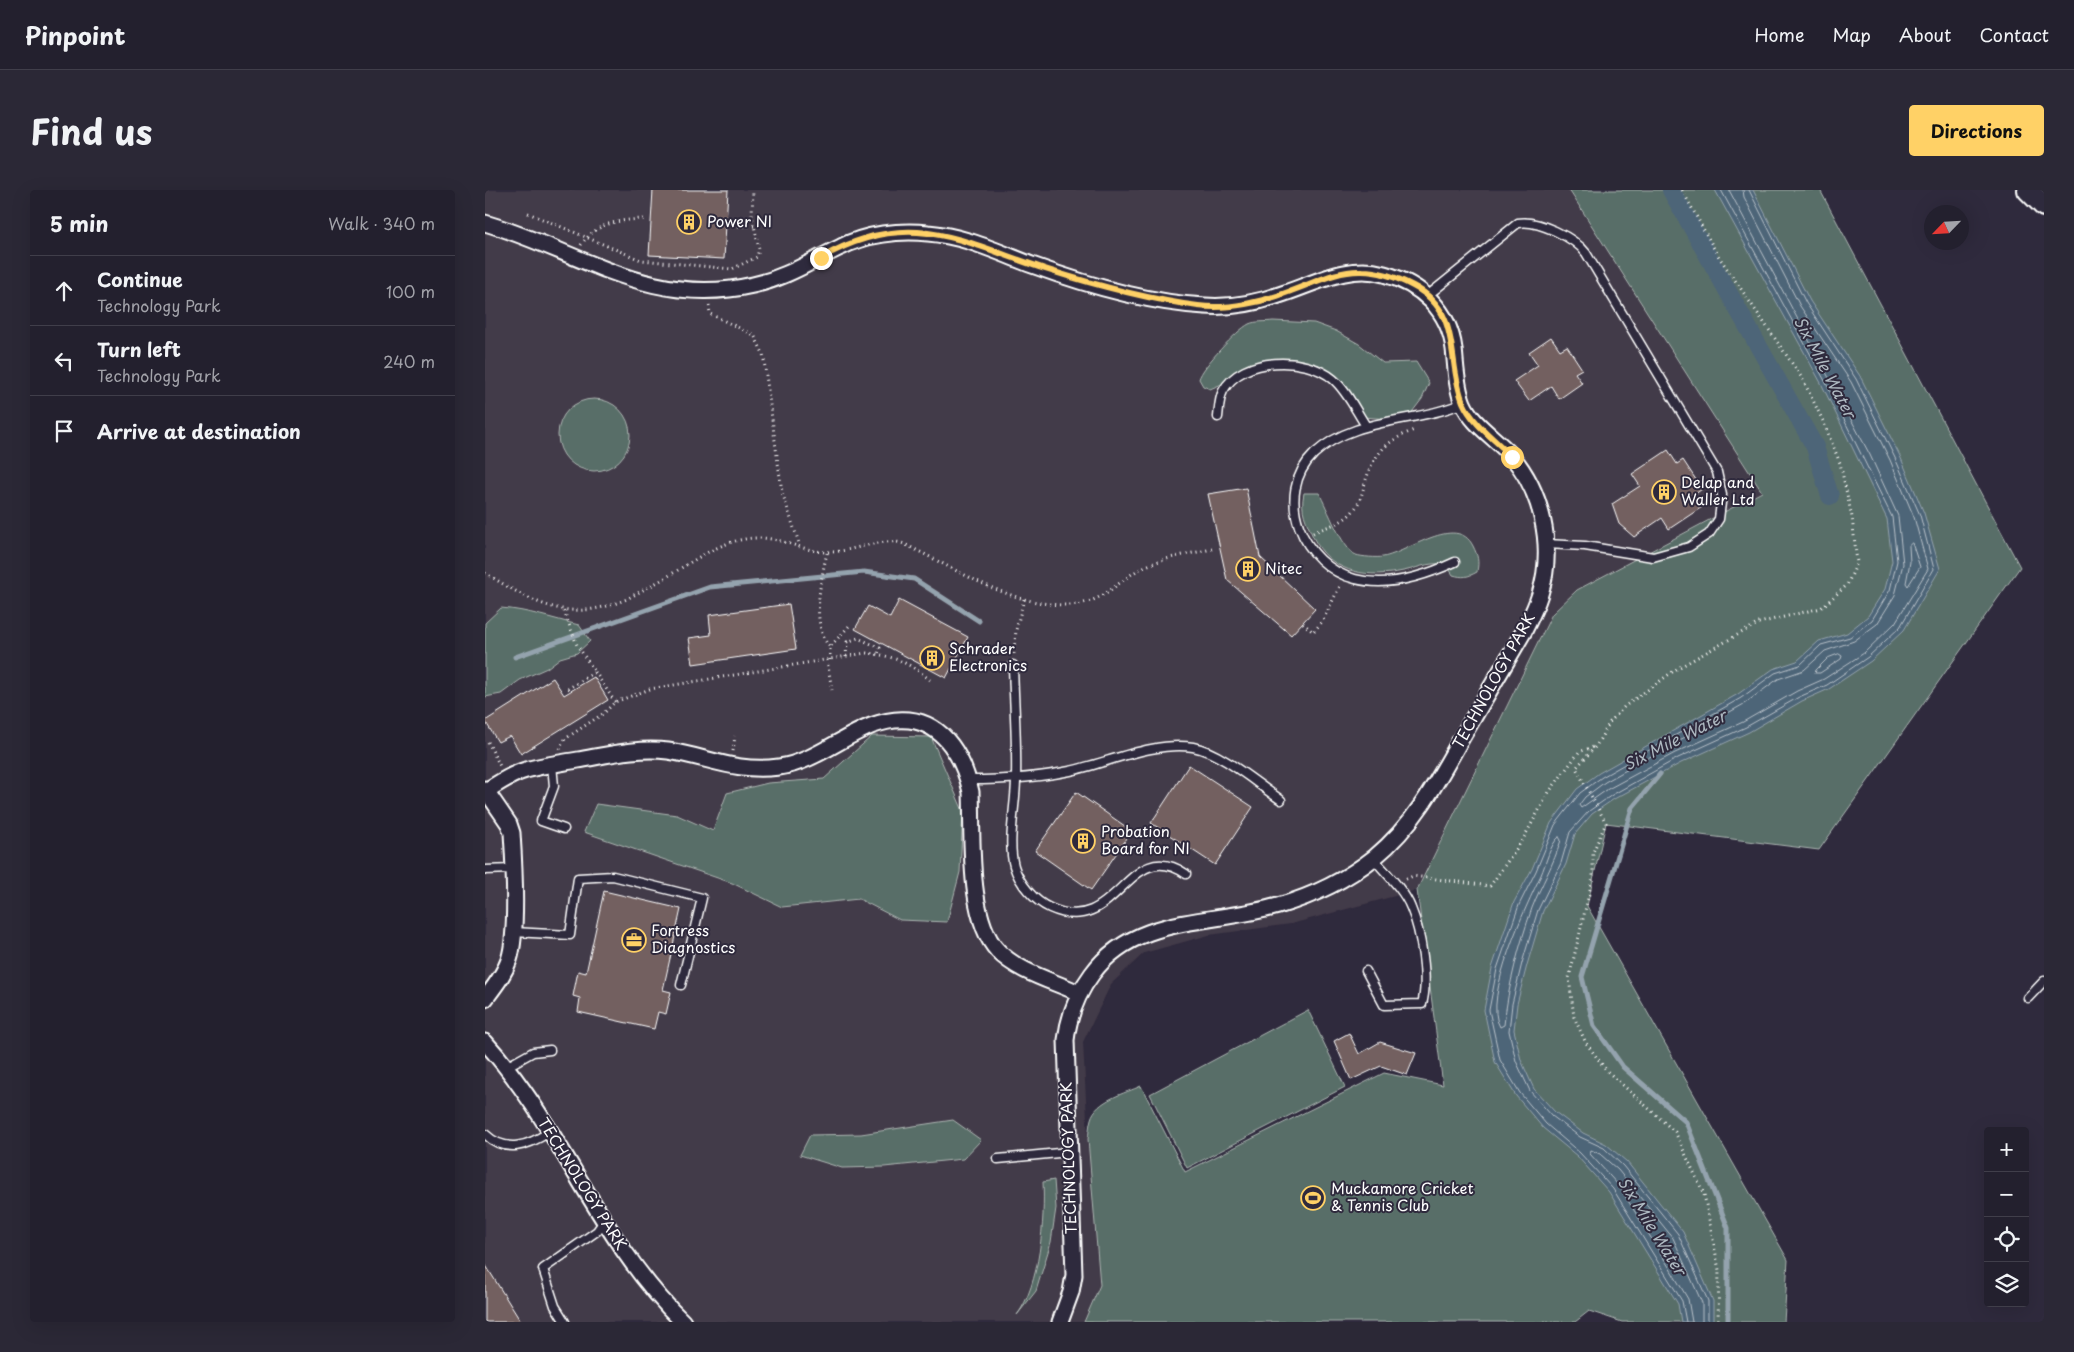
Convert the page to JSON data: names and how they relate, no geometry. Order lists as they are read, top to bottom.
{
  "streets": {
    "street": ["TECHNOLOGY PARK"]
  },
  "water": ["Six Mile Water"],
  "places": {
    "building": [
      "Power NI",
      "Delap and Waller Ltd",
      "Nitec",
      "Schrader Electronics",
      "Probation Board for NI"
    ],
    "office": ["Fortress Diagnostics"],
    "sports": ["Muckamore Cricket & Tennis Club"]
  },
  "north": "bottom left",
  "page": {
    "header": "Pinpoint",
    "nav": [
      "Home",
      "Map",
      "About",
      "Contact"
    ],
    "title": "Find us",
    "buttons": "Directions",
    "heading": ["5 min", "Walk · 340 m"],
    "list": [
      ["Continue", "Technology Park", "100 m"],
      ["Turn left", "Technology Park", "240 m"],
      "Arrive at destination"
    ],
    "map_buttons": ["+", "−"]
  }
}
